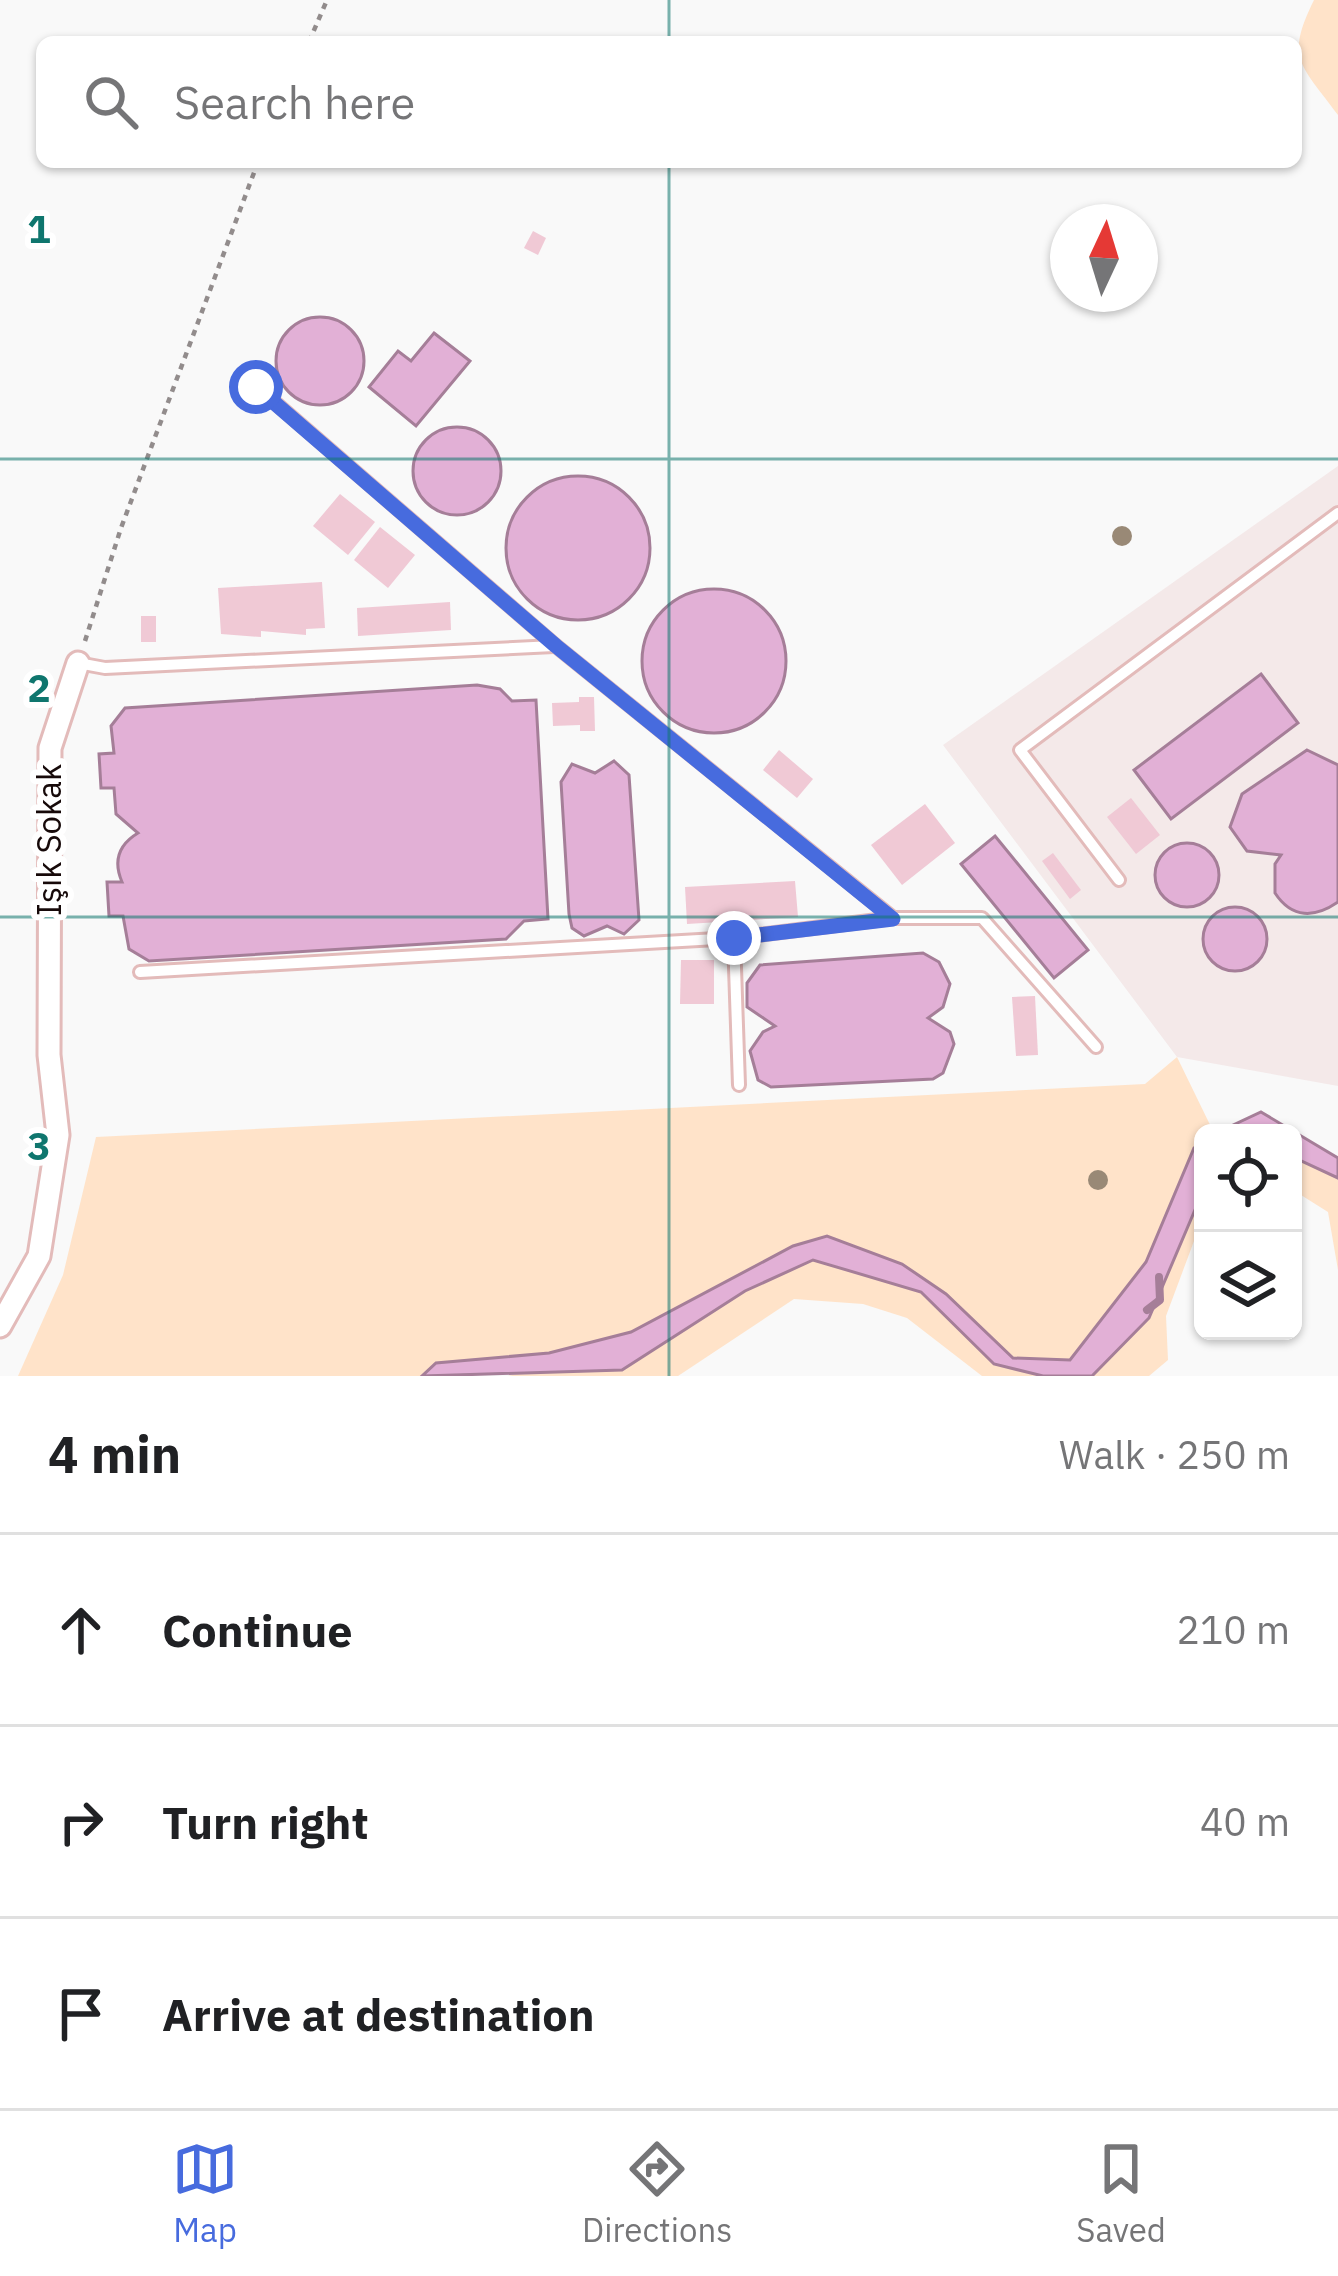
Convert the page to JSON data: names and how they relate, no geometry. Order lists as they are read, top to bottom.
{
  "streets": {
    "street": ["Işık Sokak"]
  },
  "north": "top",
  "page": {
    "search": "Search here",
    "heading": ["4 min", "Walk · 250 m"],
    "list": [
      ["Continue", "210 m"],
      ["Turn right", "40 m"],
      "Arrive at destination"
    ],
    "nav": ["Map", "Directions", "Saved"]
  },
  "grid": {
    "rows": ["1", "2", "3"]
  }
}
